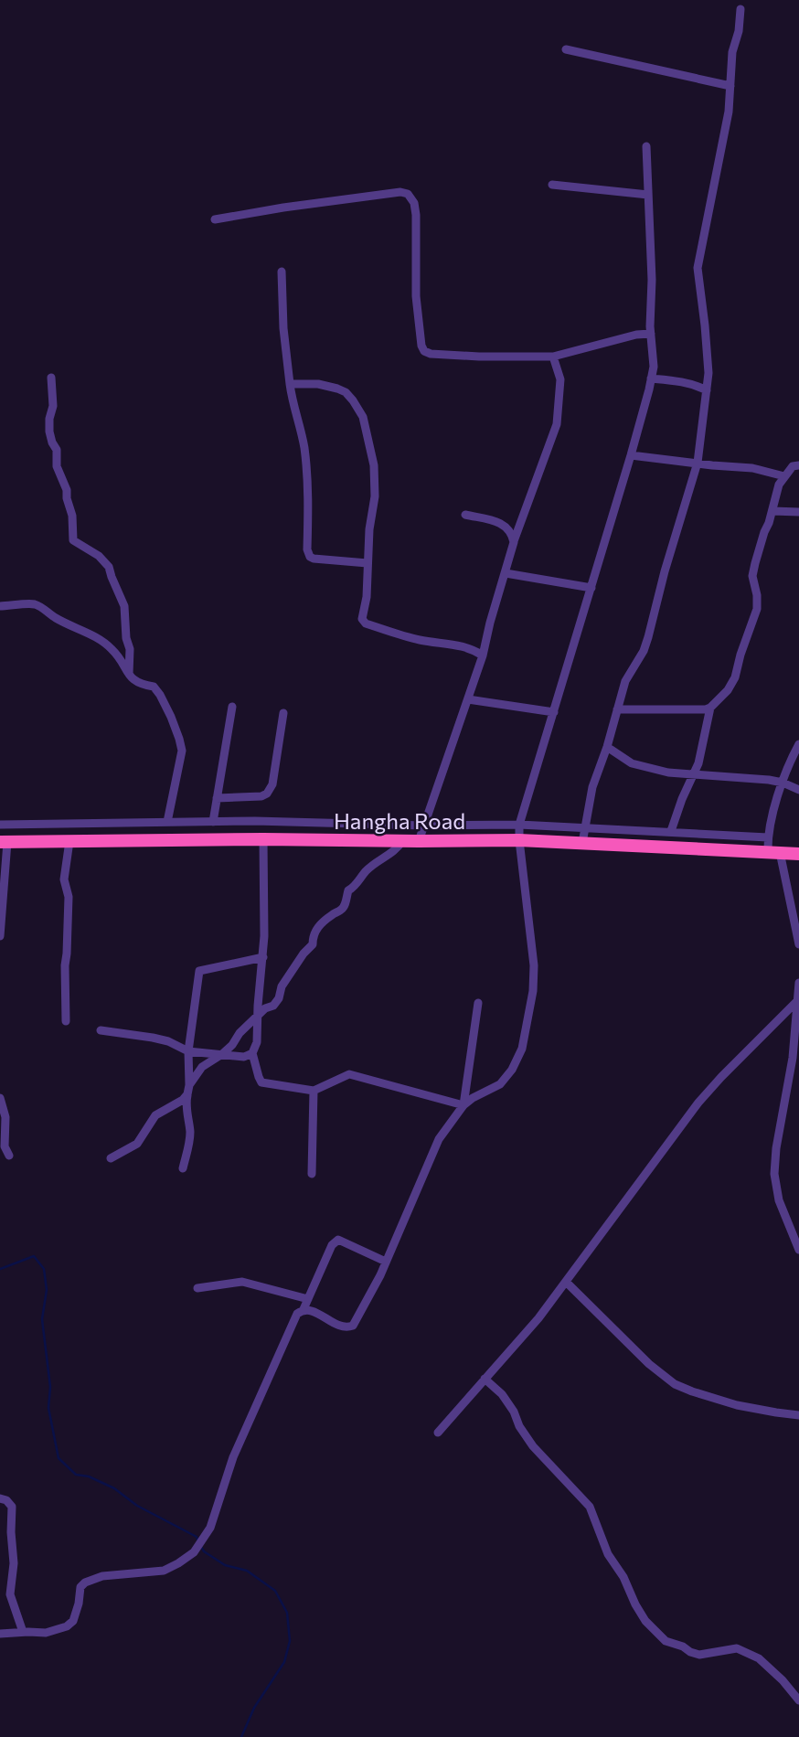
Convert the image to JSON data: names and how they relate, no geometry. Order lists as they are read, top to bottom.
{
  "streets": {
    "highway": ["Hangha Road"]
  }
}
